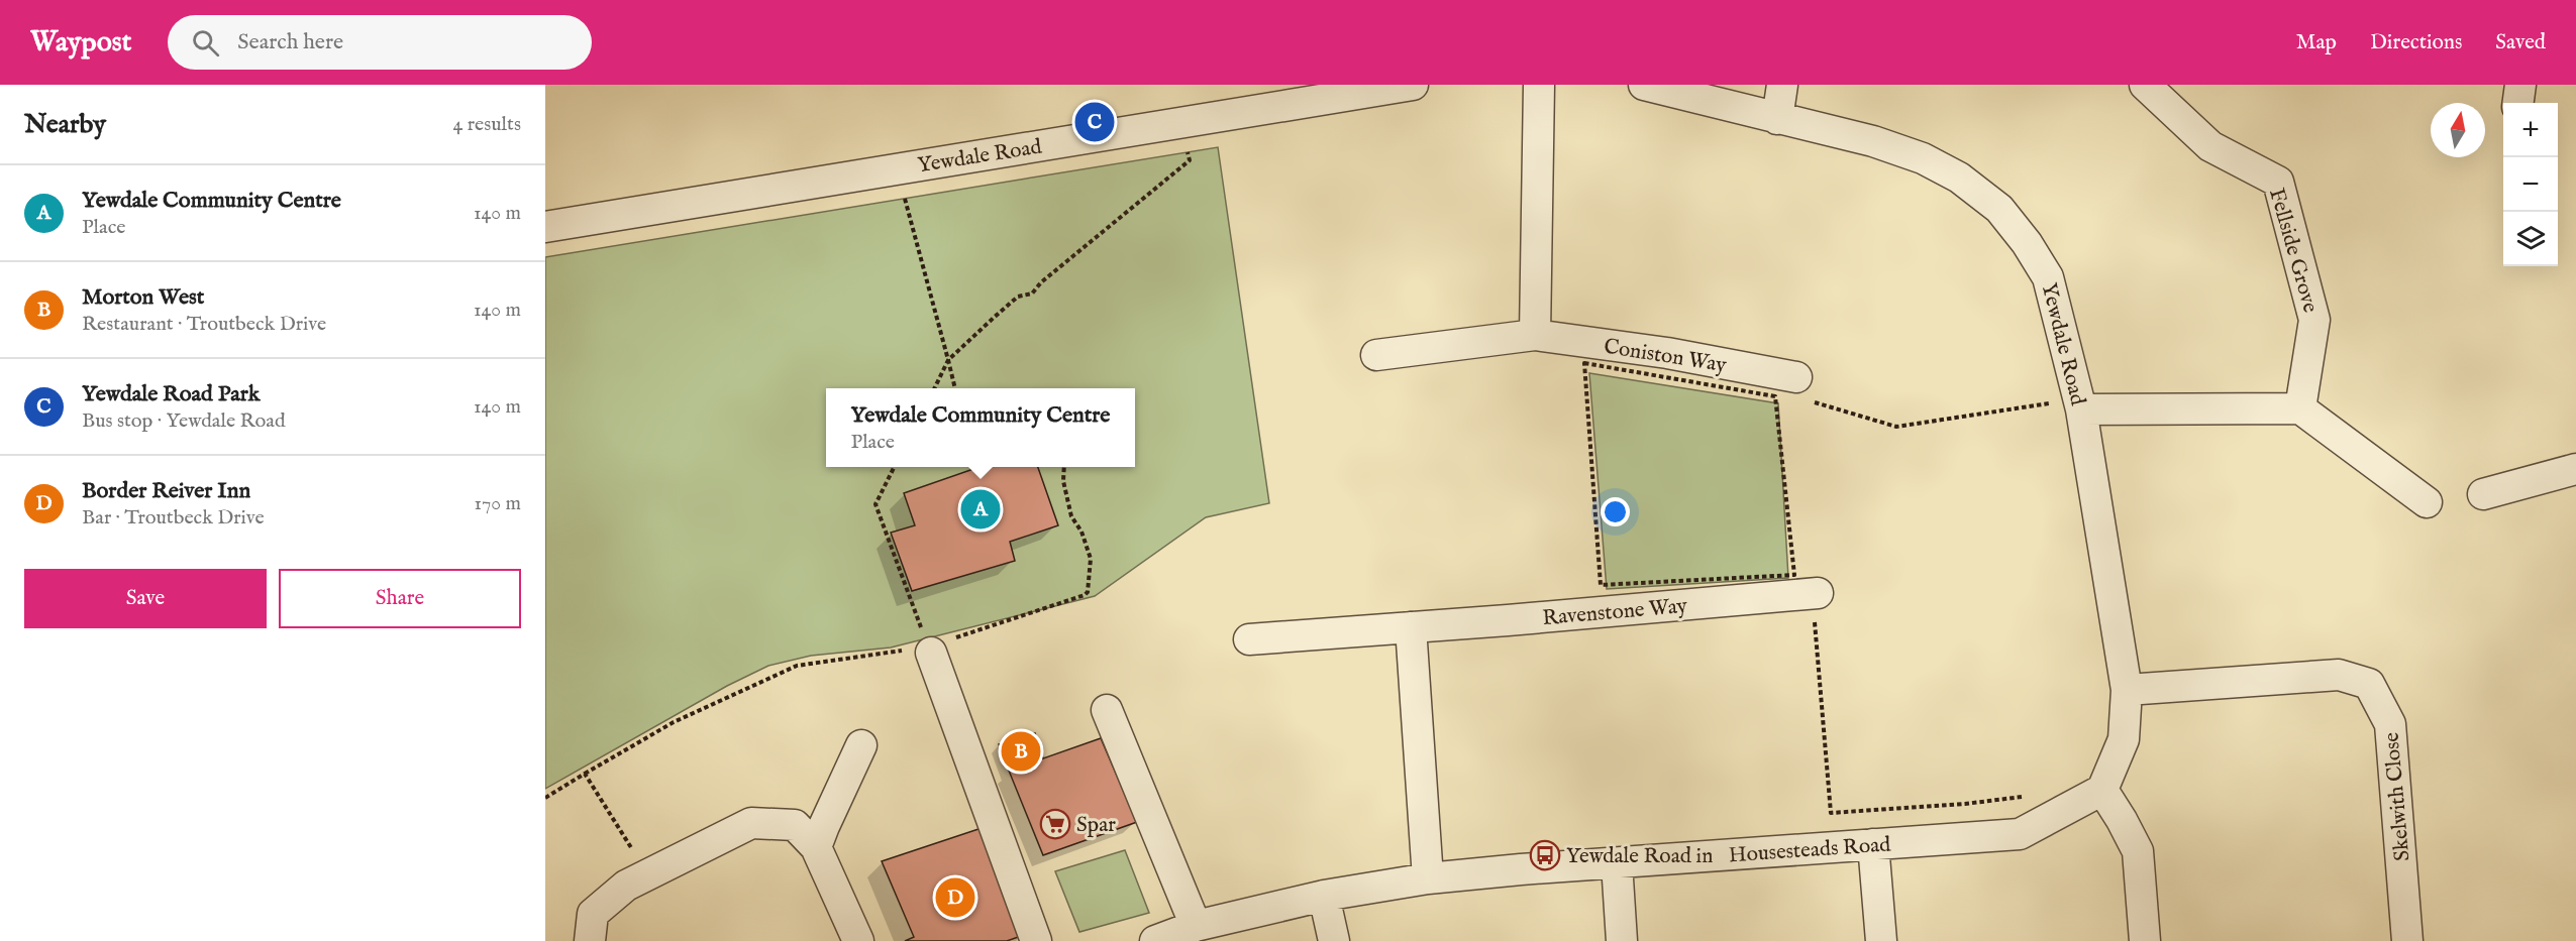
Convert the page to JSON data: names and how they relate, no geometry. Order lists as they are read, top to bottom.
{
  "streets": {
    "street": [
      "Yewdale Road",
      "Fellside Grove",
      "Coniston Way",
      "Ravenstone Way",
      "Skelwith Close",
      "Housesteads Road"
    ]
  },
  "crossings": [
    ["Yewdale Road", "Skelwith Close"]
  ],
  "places": {
    "supermarket": ["Spar"],
    "bus stop": ["Yewdale Road in"]
  },
  "north": "top",
  "page": {
    "header": "Waypost",
    "search": "Search here",
    "nav": ["Map", "Directions", "Saved"],
    "heading": ["Nearby", "4 results"],
    "pins": [
      "C",
      "A",
      "B",
      "D"
    ],
    "map_buttons": ["+", "−"],
    "list": [
      {
        "mark": "A",
        "name": "Yewdale Community Centre",
        "note": "Place",
        "value": "140 m"
      },
      {
        "mark": "B",
        "name": "Morton West",
        "note": "Restaurant · Troutbeck Drive",
        "value": "140 m"
      },
      {
        "mark": "C",
        "name": "Yewdale Road Park",
        "note": "Bus stop · Yewdale Road",
        "value": "140 m"
      },
      {
        "mark": "D",
        "name": "Border Reiver Inn",
        "note": "Bar · Troutbeck Drive",
        "value": "170 m"
      }
    ],
    "popup": ["Yewdale Community Centre", "Place"],
    "buttons": ["Save", "Share"]
  }
}
